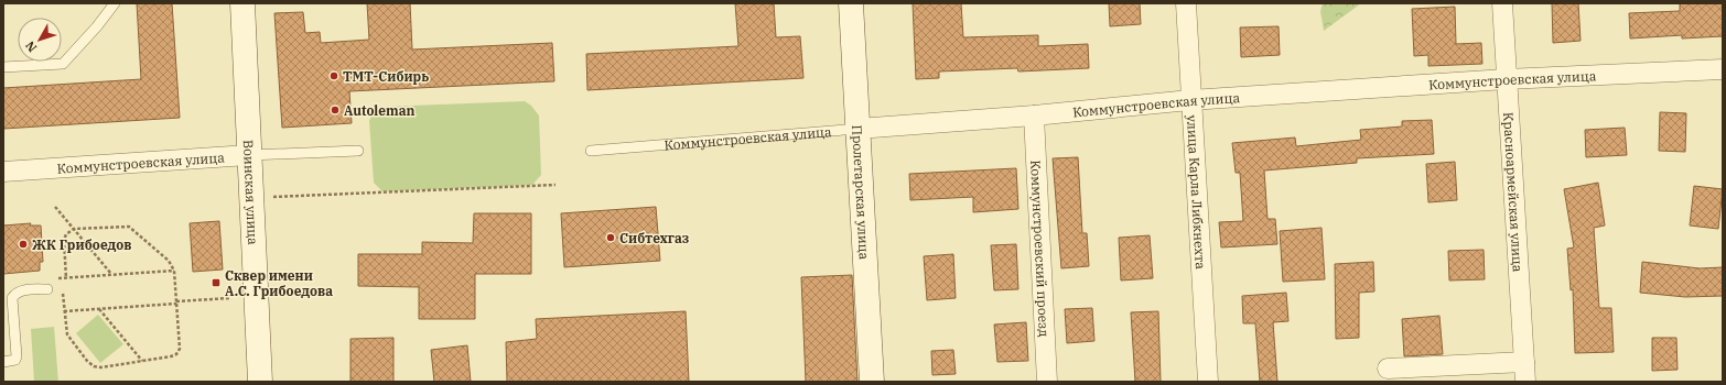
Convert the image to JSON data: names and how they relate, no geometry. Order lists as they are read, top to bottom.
{
  "streets": {
    "street": [
      "Коммунстроевская улица",
      "Воинская улица",
      "Пролетарская улица",
      "улица Карла Либкнехта",
      "Красноармейская улица",
      "Коммунстроевский проезд"
    ]
  },
  "crossings": [
    ["Коммунстроевская улица", "Воинская улица"],
    ["Коммунстроевская улица", "Пролетарская улица"],
    ["Коммунстроевская улица", "улица Карла Либкнехта"],
    ["Коммунстроевская улица", "Красноармейская улица"],
    ["Коммунстроевская улица", "Коммунстроевский проезд"]
  ],
  "places": {
    "other": [
      "ТМТ-Сибирь",
      "Autoleman",
      "Сибтехгаз",
      "ЖК Грибоедов"
    ],
    "transit": ["Сквер имени А.С. Грибоедова"]
  },
  "north": "bottom left"
}
